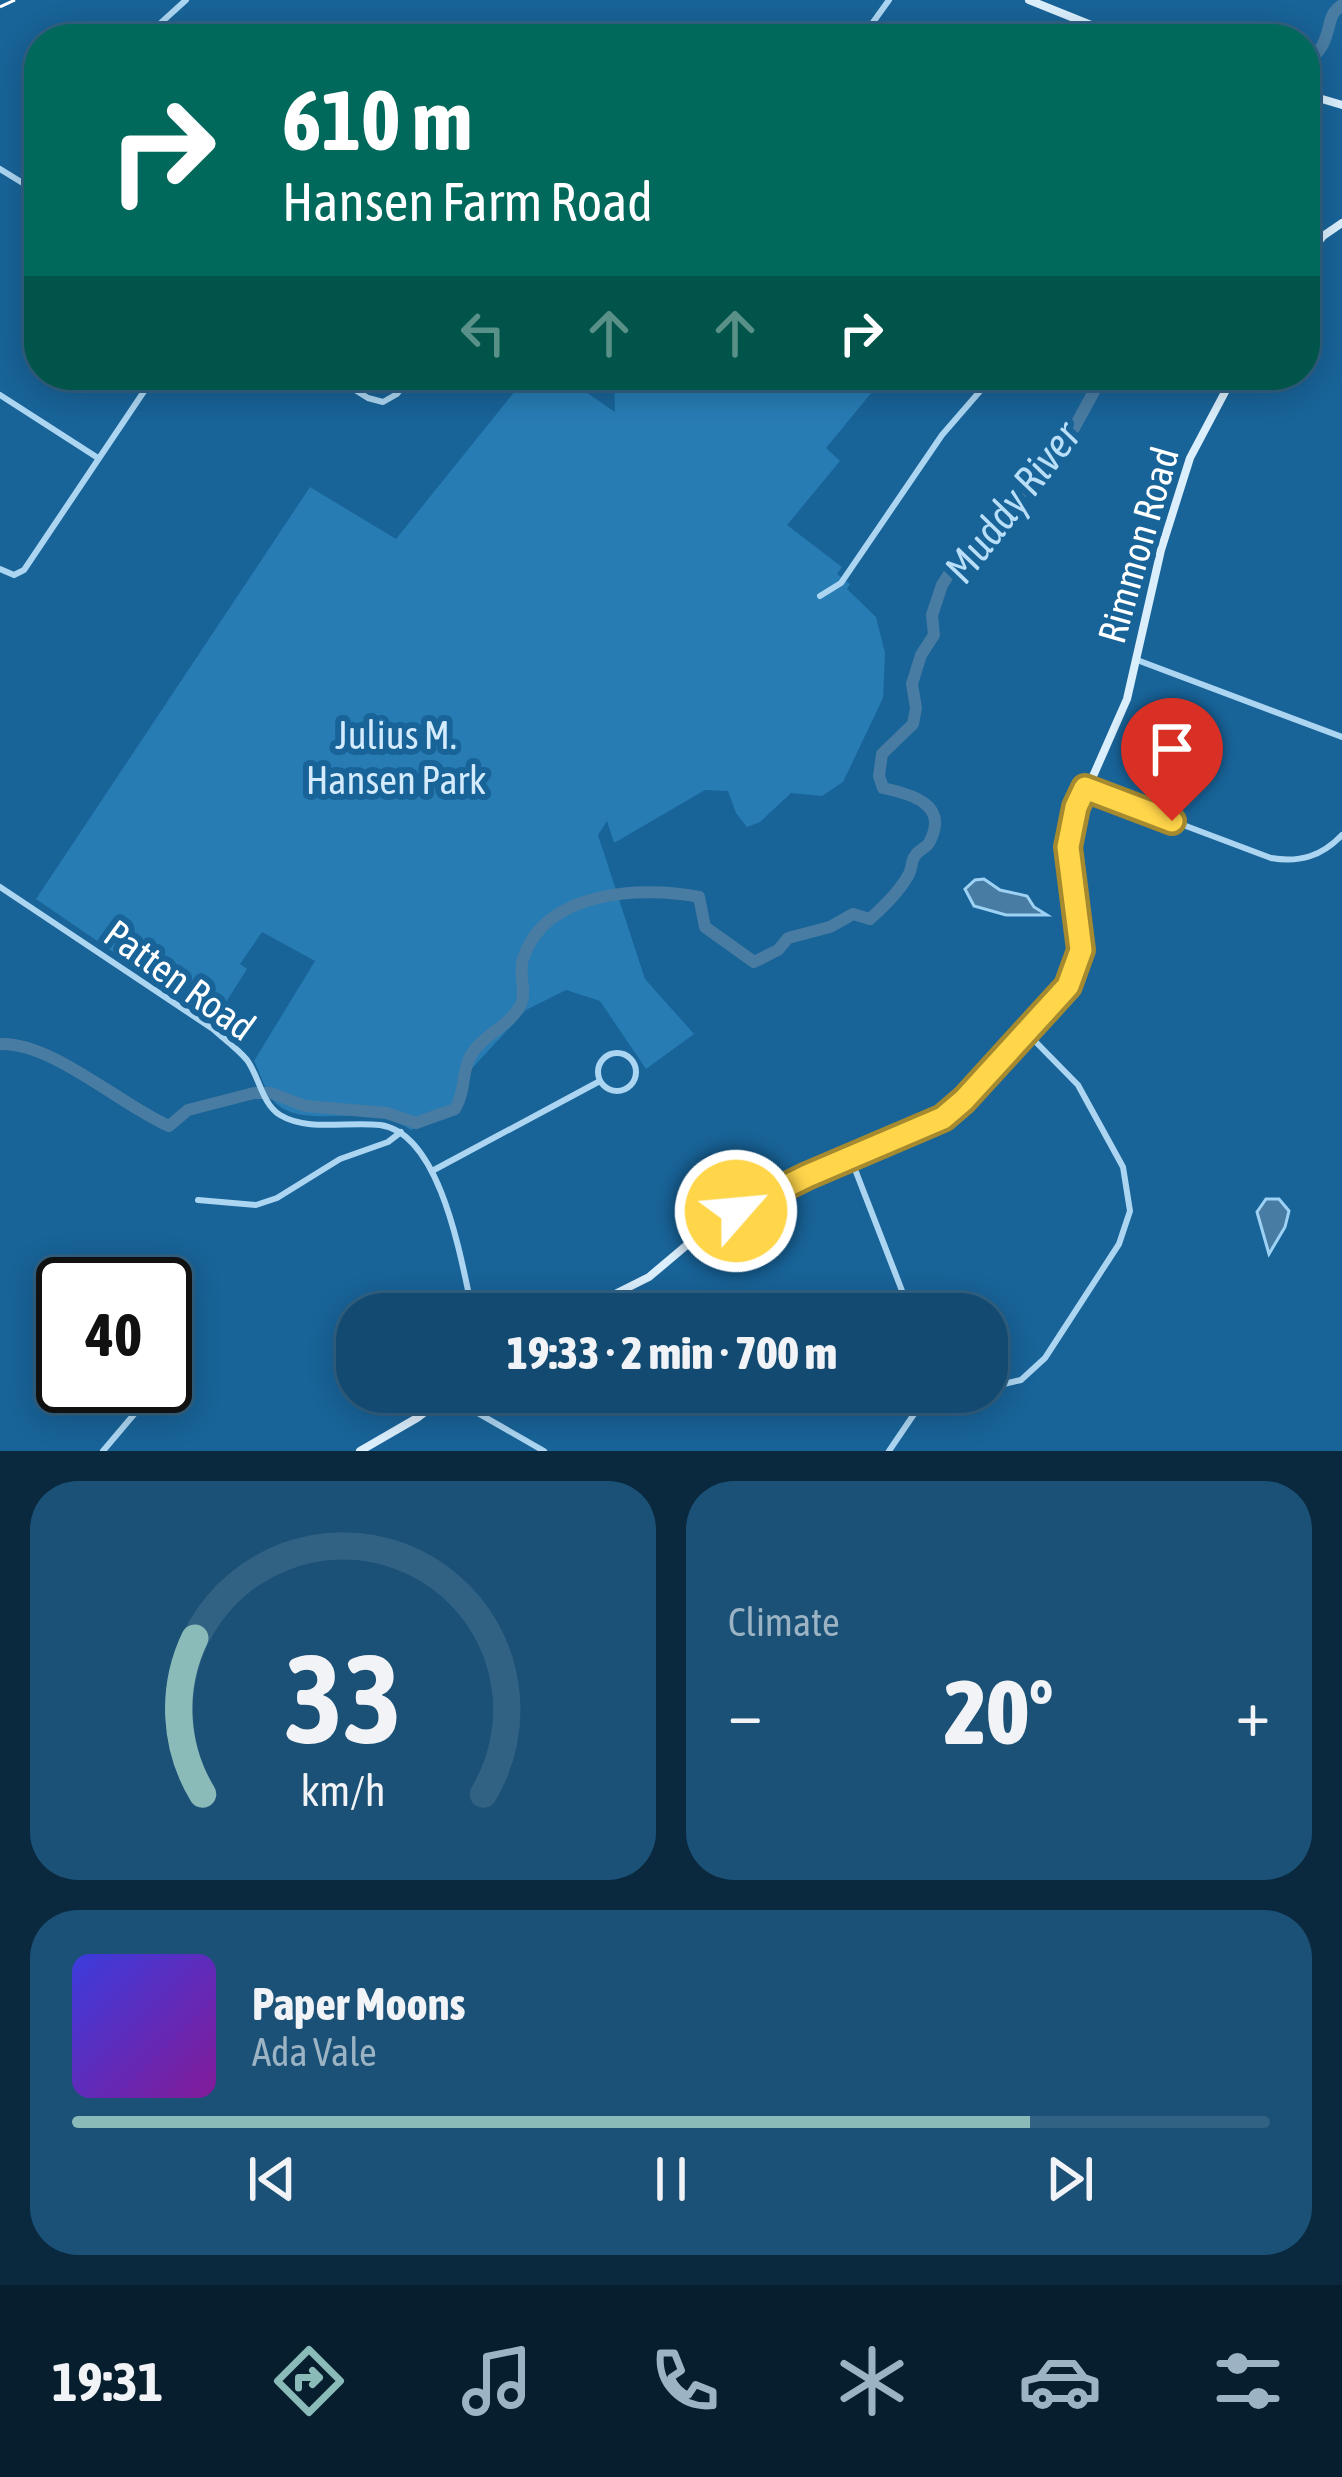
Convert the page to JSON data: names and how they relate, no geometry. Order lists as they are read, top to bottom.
{
  "streets": {
    "street": ["Rimmon Road", "Patten Road"]
  },
  "water": ["Muddy River"],
  "parks": ["Julius M. Hansen Park"],
  "page": {
    "turn": ["610 m", "Hansen Farm Road"],
    "limit": "40",
    "trip": "19:33 · 2 min · 700 m",
    "tile": "Climate",
    "heat": ["−", "20°", "+"],
    "song": ["Paper Moons", "Ada Vale"],
    "tabs": "19:31",
    "gauge": ["33", "km/h"]
  }
}
